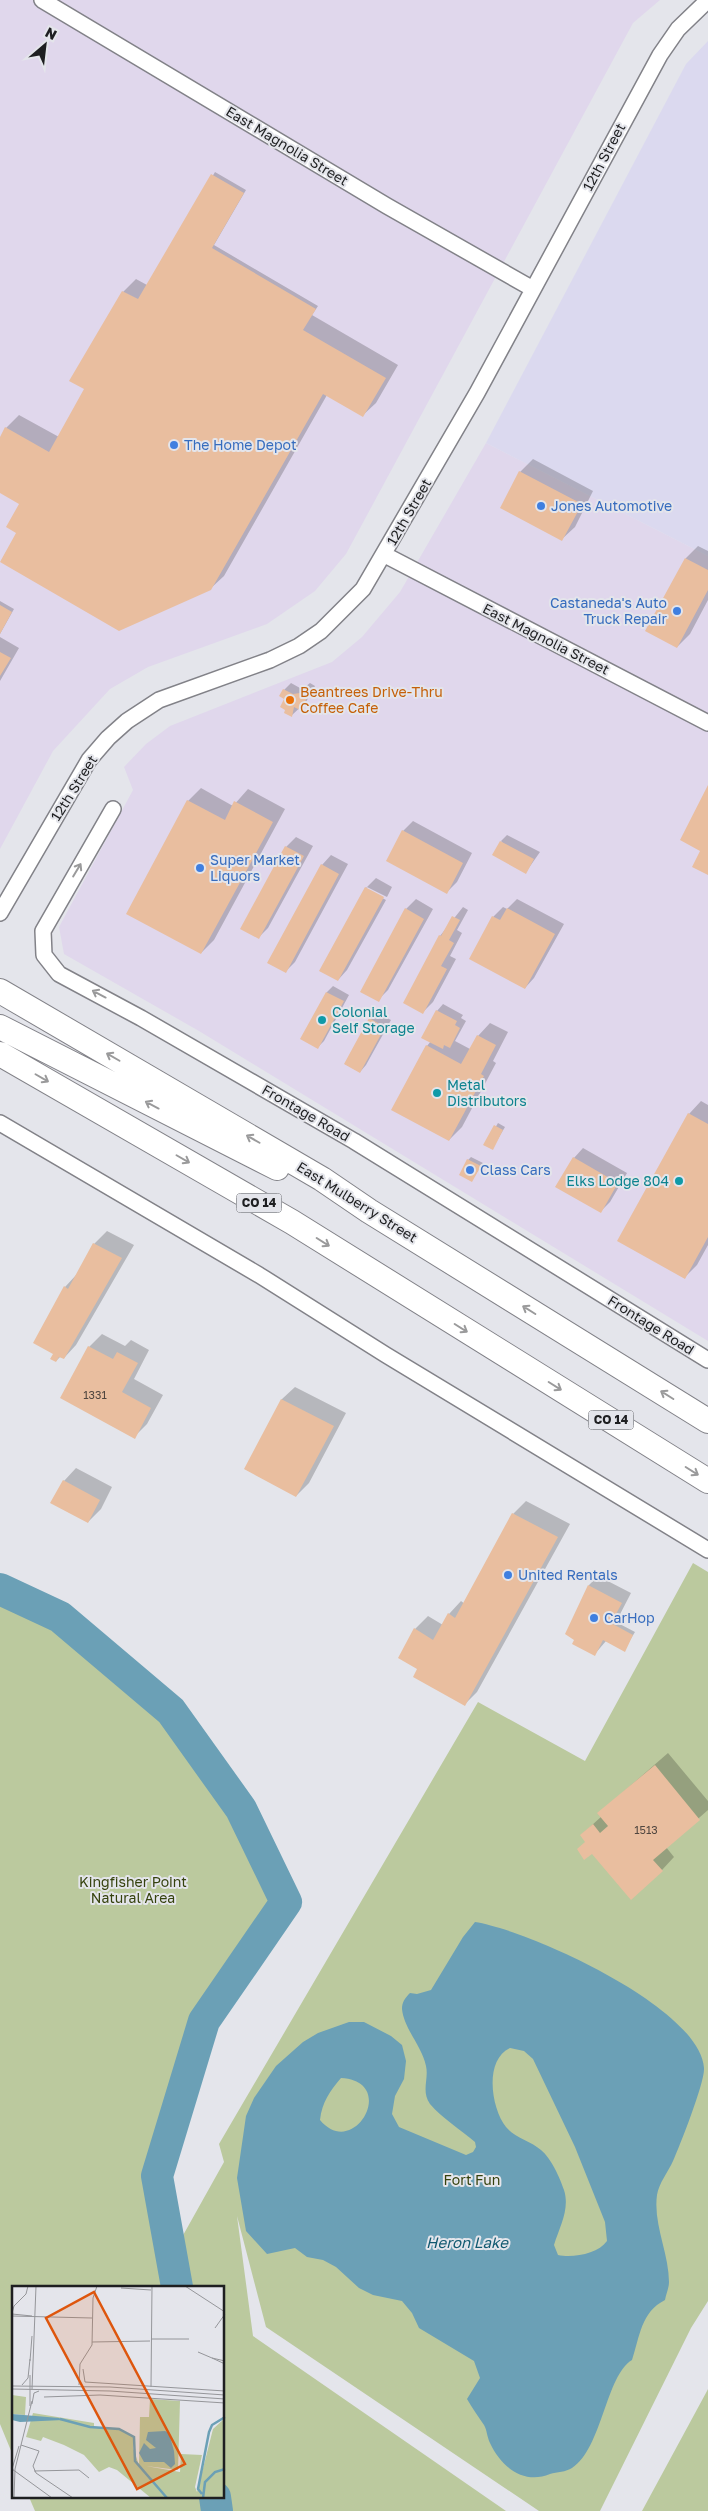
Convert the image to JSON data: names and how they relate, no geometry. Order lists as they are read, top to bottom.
{
  "streets": {
    "highway": ["East Mulberry Street", "CO 14"],
    "street": ["East Magnolia Street", "12th Street", "Frontage Road"]
  },
  "crossings": [
    ["East Magnolia Street", "12th Street"]
  ],
  "one_way": ["Frontage Road"],
  "water": ["Heron Lake"],
  "parks": ["Kingfisher Point Natural Area", "Fort Fun"],
  "places": [
    "The Home Depot",
    "Jones Automotive",
    "Castaneda's Auto Truck Repair",
    "Beantrees Drive-Thru Coffee Cafe",
    "Super Market Liquors",
    "Colonial Self Storage",
    "Metal Distributors",
    "Class Cars",
    "Elks Lodge 804",
    "United Rentals",
    "CarHop"
  ],
  "house_numbers": ["1331", "1513"],
  "north": "top right"
}
